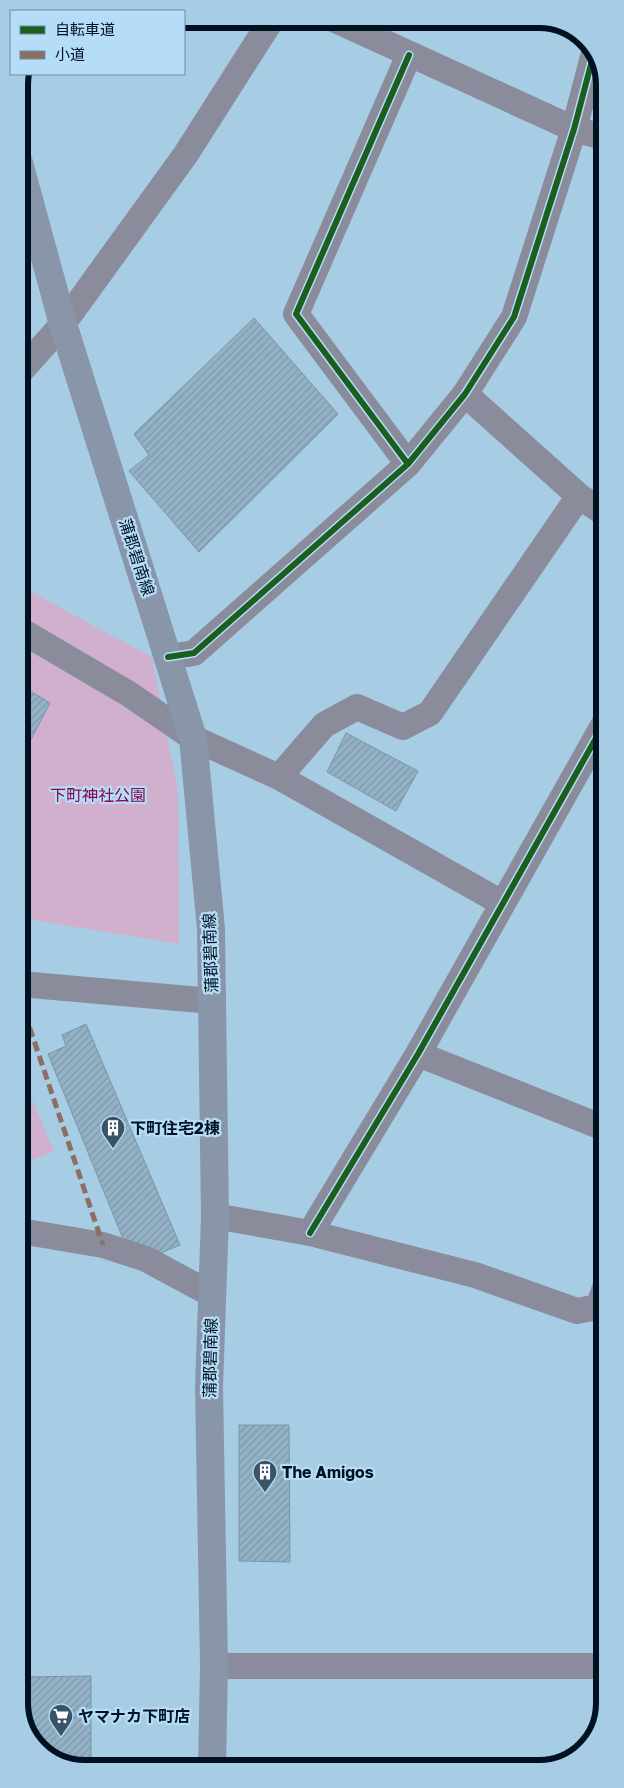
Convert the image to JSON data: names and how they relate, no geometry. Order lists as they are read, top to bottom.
{
  "streets": {
    "main road": ["蒲郡碧南線"]
  },
  "parks": ["下町神社公園"],
  "places": {
    "building": ["下町住宅2棟", "The Amigos"],
    "supermarket": ["ヤマナカ下町店"]
  },
  "legend": ["自転車道", "小道"]
}
